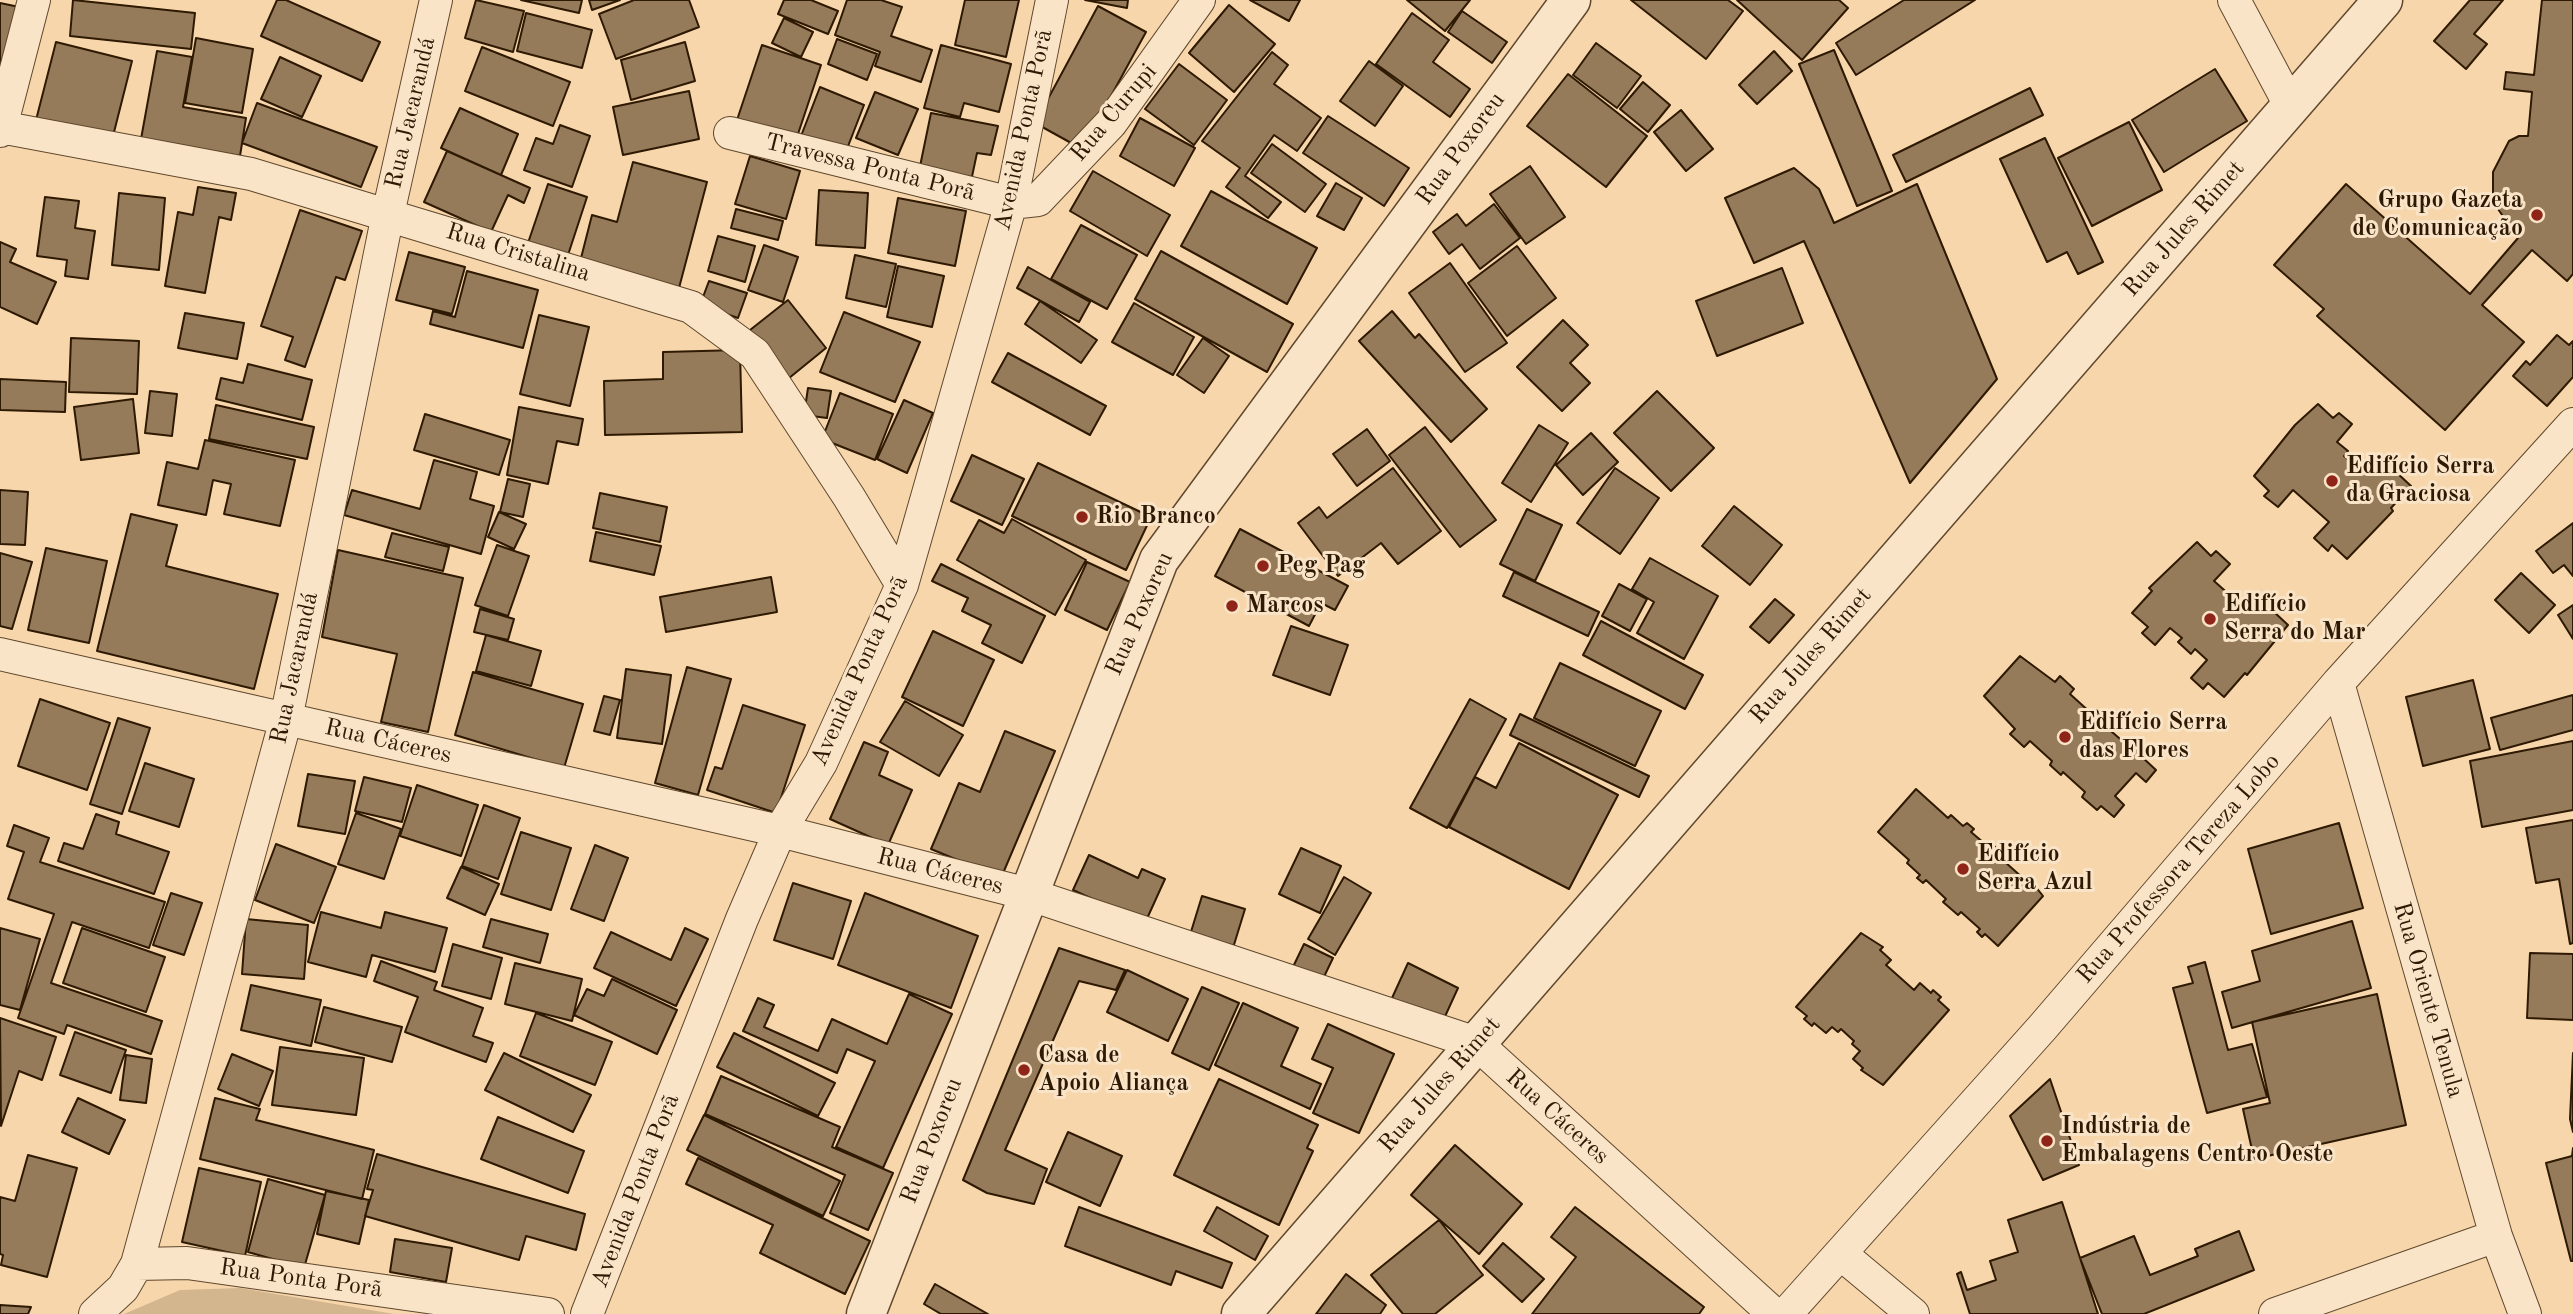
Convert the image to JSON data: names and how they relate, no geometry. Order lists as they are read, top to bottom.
{
  "streets": {
    "street": [
      "Rua Jacarandá",
      "Rua Curupi",
      "Avenida Ponta Porã",
      "Rua Poxoreu",
      "Travessa Ponta Porã",
      "Rua Jules Rimet",
      "Rua Cristalina",
      "Rua Cáceres",
      "Rua Professora Tereza Lobo",
      "Rua Oriente Tenula",
      "Rua Ponta Porã"
    ]
  },
  "crossings": [
    ["Rua Jacarandá", "Rua Cristalina"],
    ["Rua Jacarandá", "Rua Cáceres"],
    ["Rua Jacarandá", "Rua Ponta Porã"],
    ["Rua Curupi", "Avenida Ponta Porã"],
    ["Rua Curupi", "Travessa Ponta Porã"],
    ["Avenida Ponta Porã", "Travessa Ponta Porã"],
    ["Avenida Ponta Porã", "Rua Cristalina"],
    ["Avenida Ponta Porã", "Rua Cáceres"],
    ["Rua Poxoreu", "Rua Cáceres"],
    ["Rua Jules Rimet", "Rua Cáceres"],
    ["Rua Professora Tereza Lobo", "Rua Oriente Tenula"]
  ],
  "places": [
    "Grupo Gazeta de Comunicação",
    "Edifício Serra da Graciosa",
    "Rio Branco",
    "Peg Pag",
    "Marcos",
    "Edifício Serra do Mar",
    "Edifício Serra das Flores",
    "Edifício Serra Azul",
    "Casa de Apoio Aliança",
    "Indústria de Embalagens Centro Oeste"
  ]
}
